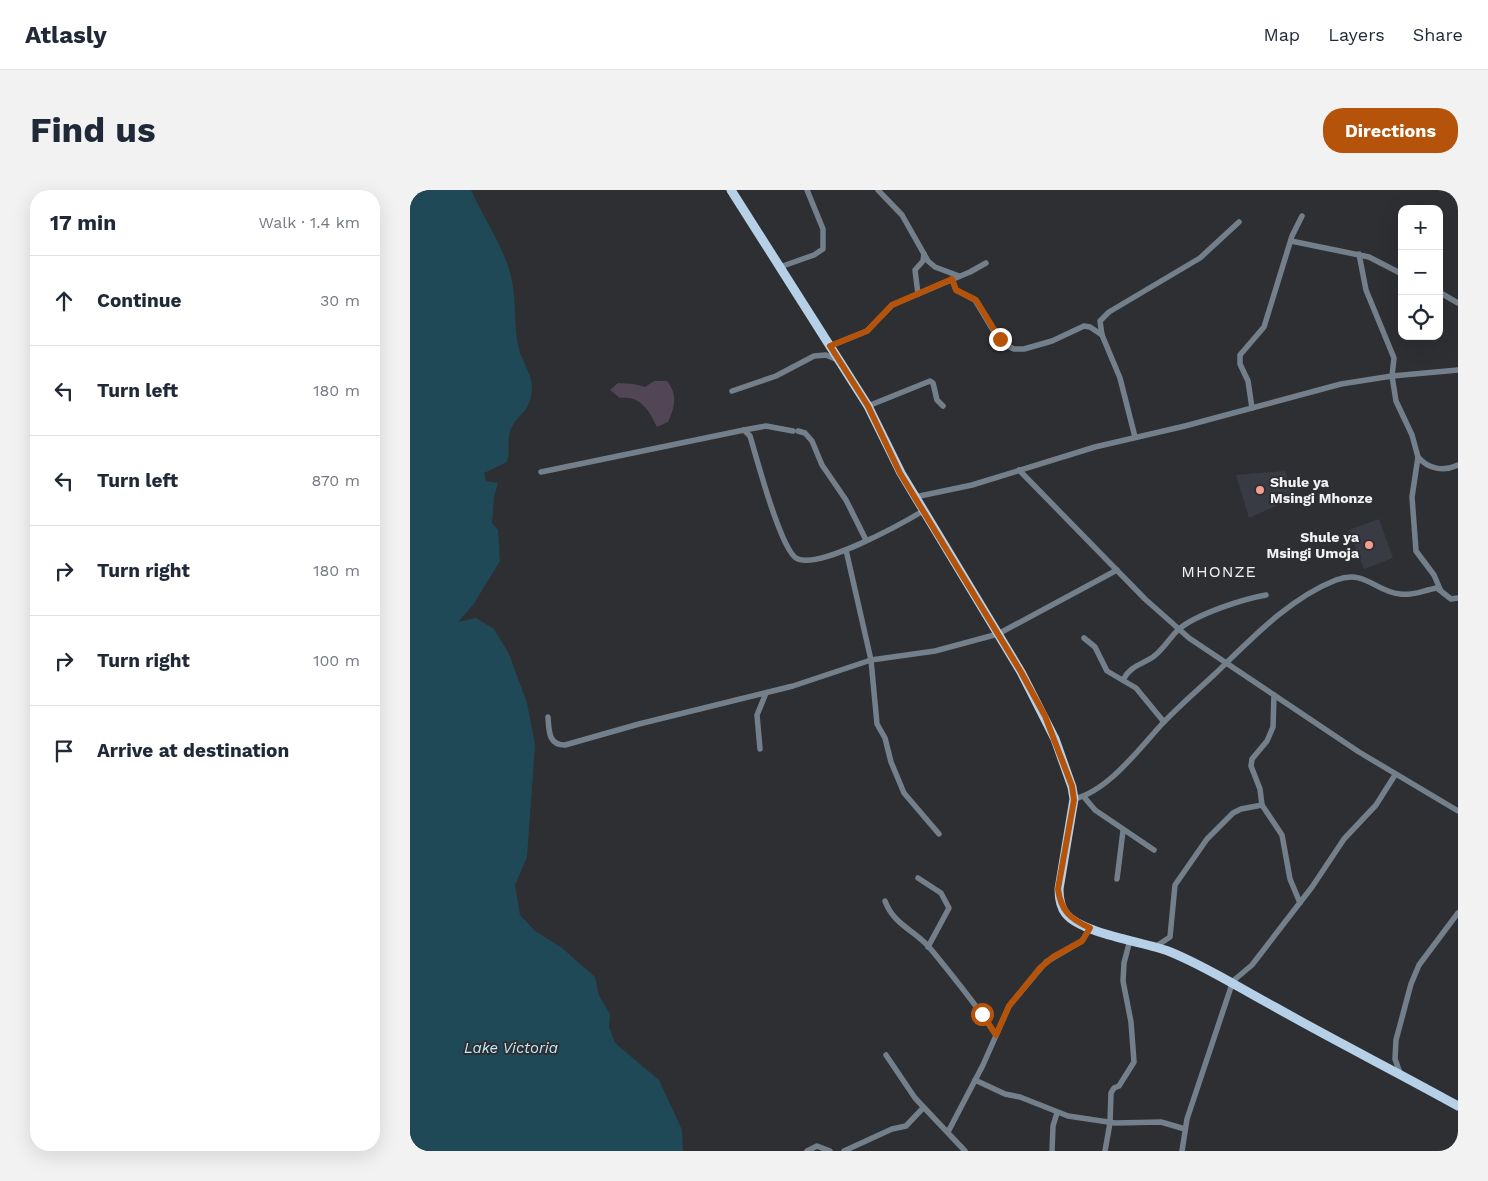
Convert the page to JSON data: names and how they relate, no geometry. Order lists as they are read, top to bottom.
{
  "districts": ["MHONZE"],
  "water": ["Lake Victoria"],
  "places": ["Shule ya Msingi Mhonze", "Shule ya Msingi Umoja"],
  "page": {
    "header": "Atlasly",
    "nav": ["Map", "Layers", "Share"],
    "buttons": "Directions",
    "title": "Find us",
    "heading": ["17 min", "Walk · 1.4 km"],
    "map_buttons": ["+", "−"],
    "list": [
      ["Continue", "30 m"],
      ["Turn left", "180 m"],
      ["Turn left", "870 m"],
      ["Turn right", "180 m"],
      ["Turn right", "100 m"],
      "Arrive at destination"
    ]
  }
}
